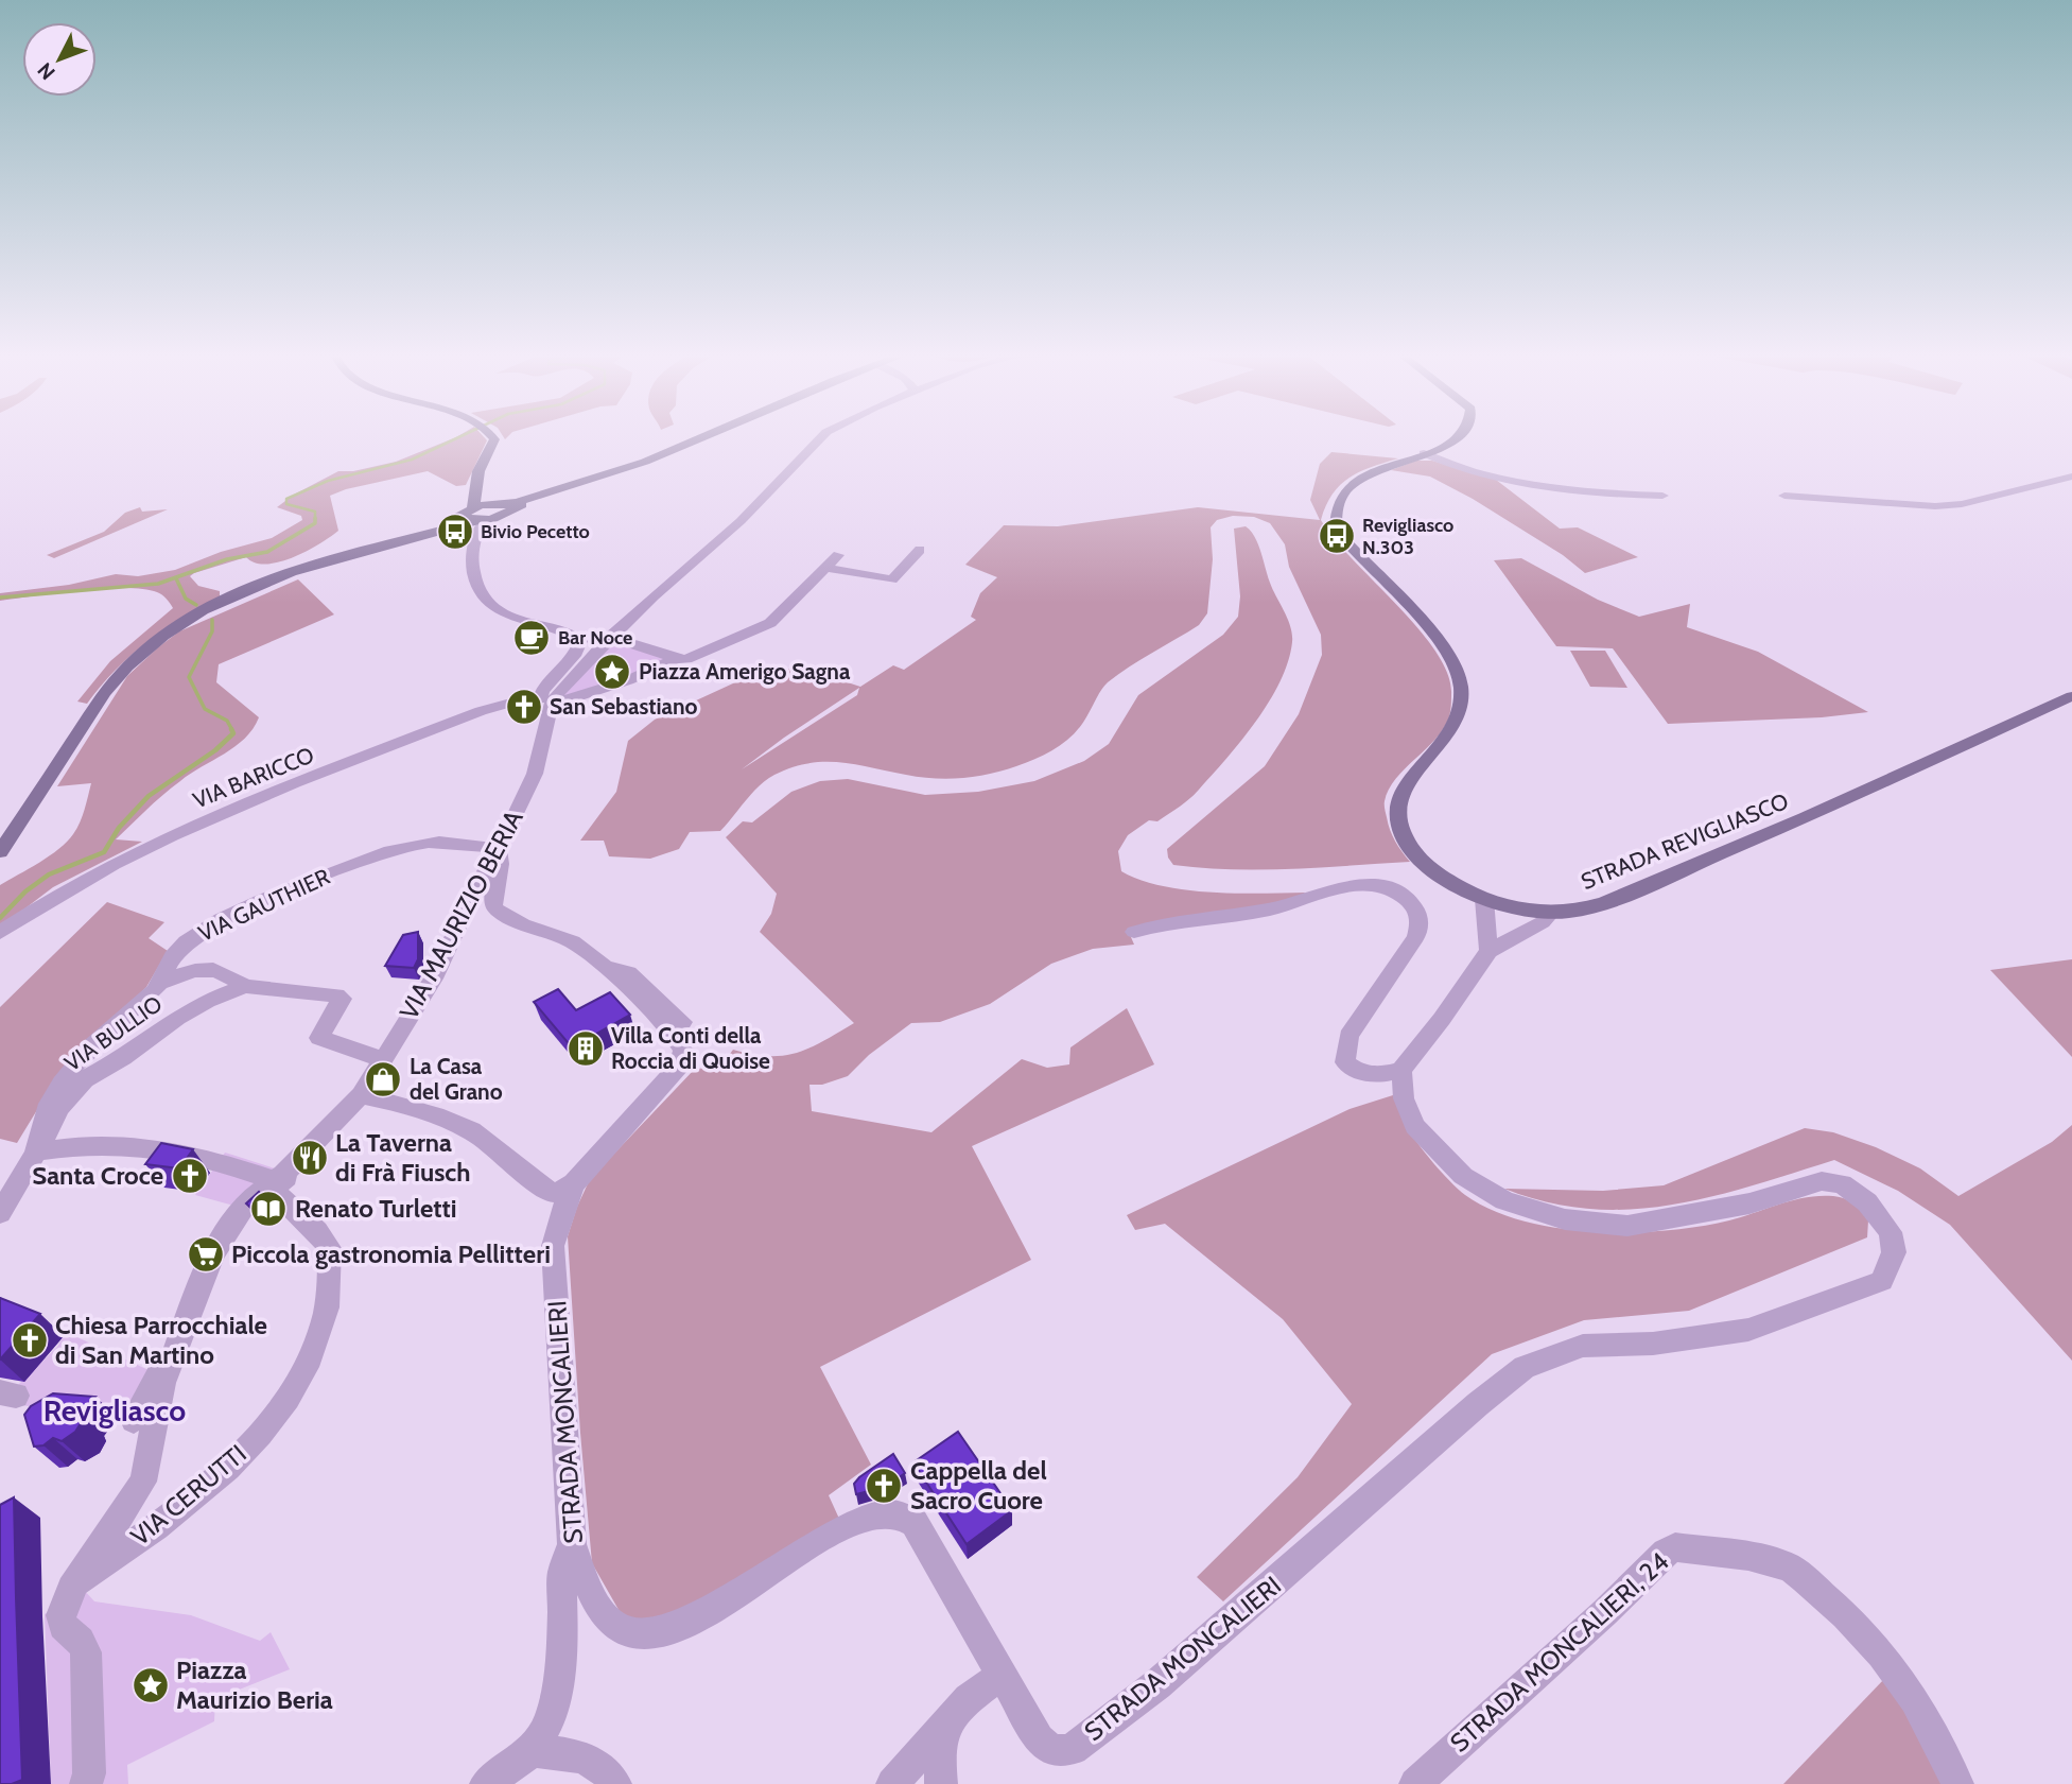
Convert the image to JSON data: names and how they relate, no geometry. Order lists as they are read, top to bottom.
{
  "streets": {
    "street": [
      "VIA BARICCO",
      "STRADA REVIGLIASCO",
      "VIA GAUTHIER",
      "VIA MAURIZIO BERIA",
      "VIA BULLIO",
      "STRADA MONCALIERI",
      "VIA CERUTTI",
      "STRADA MONCALIERI, 24"
    ]
  },
  "crossings": [
    ["VIA BARICCO", "VIA MAURIZIO BERIA"],
    ["VIA GAUTHIER", "VIA MAURIZIO BERIA"],
    ["VIA GAUTHIER", "VIA BULLIO"],
    ["VIA GAUTHIER", "STRADA MONCALIERI"],
    ["VIA MAURIZIO BERIA", "VIA BULLIO"],
    ["VIA MAURIZIO BERIA", "STRADA MONCALIERI"],
    ["VIA MAURIZIO BERIA", "VIA CERUTTI"]
  ],
  "districts": ["Revigliasco"],
  "places": {
    "bus stop": ["Bivio Pecetto", "Revigliasco N.303"],
    "cafe": ["Bar Noce"],
    "place": ["Piazza Amerigo Sagna", "Piazza Maurizio Beria"],
    "church": [
      "San Sebastiano",
      "Santa Croce",
      "Chiesa Parrocchiale di San Martino",
      "Cappella del Sacro Cuore"
    ],
    "building": ["Villa Conti della Roccia di Quoise"],
    "shop": ["La Casa del Grano"],
    "restaurant": ["La Taverna di Frà Fiusch"],
    "library": ["Renato Turletti"],
    "supermarket": ["Piccola gastronomia Pellitteri"]
  },
  "north": "bottom left"
}
